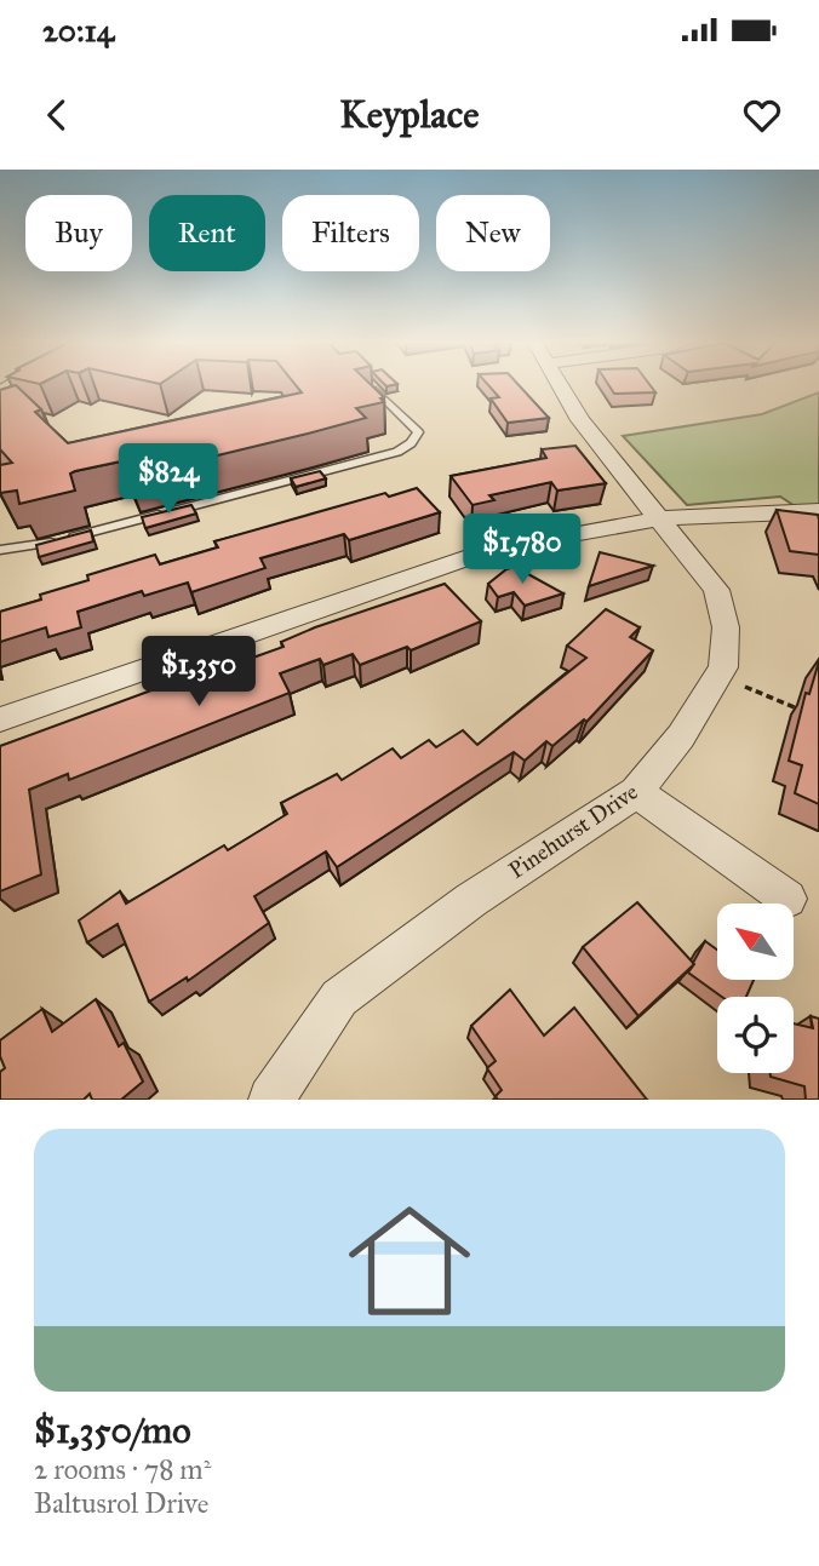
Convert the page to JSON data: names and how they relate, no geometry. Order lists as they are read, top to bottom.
{
  "streets": {
    "street": ["Pinehurst Drive"]
  },
  "north": "top left",
  "page": {
    "status": "20:14",
    "header": "Keyplace",
    "chip": [
      "Buy",
      "Rent",
      "Filters",
      "New"
    ],
    "price": ["$824", "$1,780", "$1,350"],
    "list": [
      {
        "name": "$1,350/mo",
        "note": "2 rooms · 78 m² · Baltusrol Drive"
      }
    ]
  }
}
